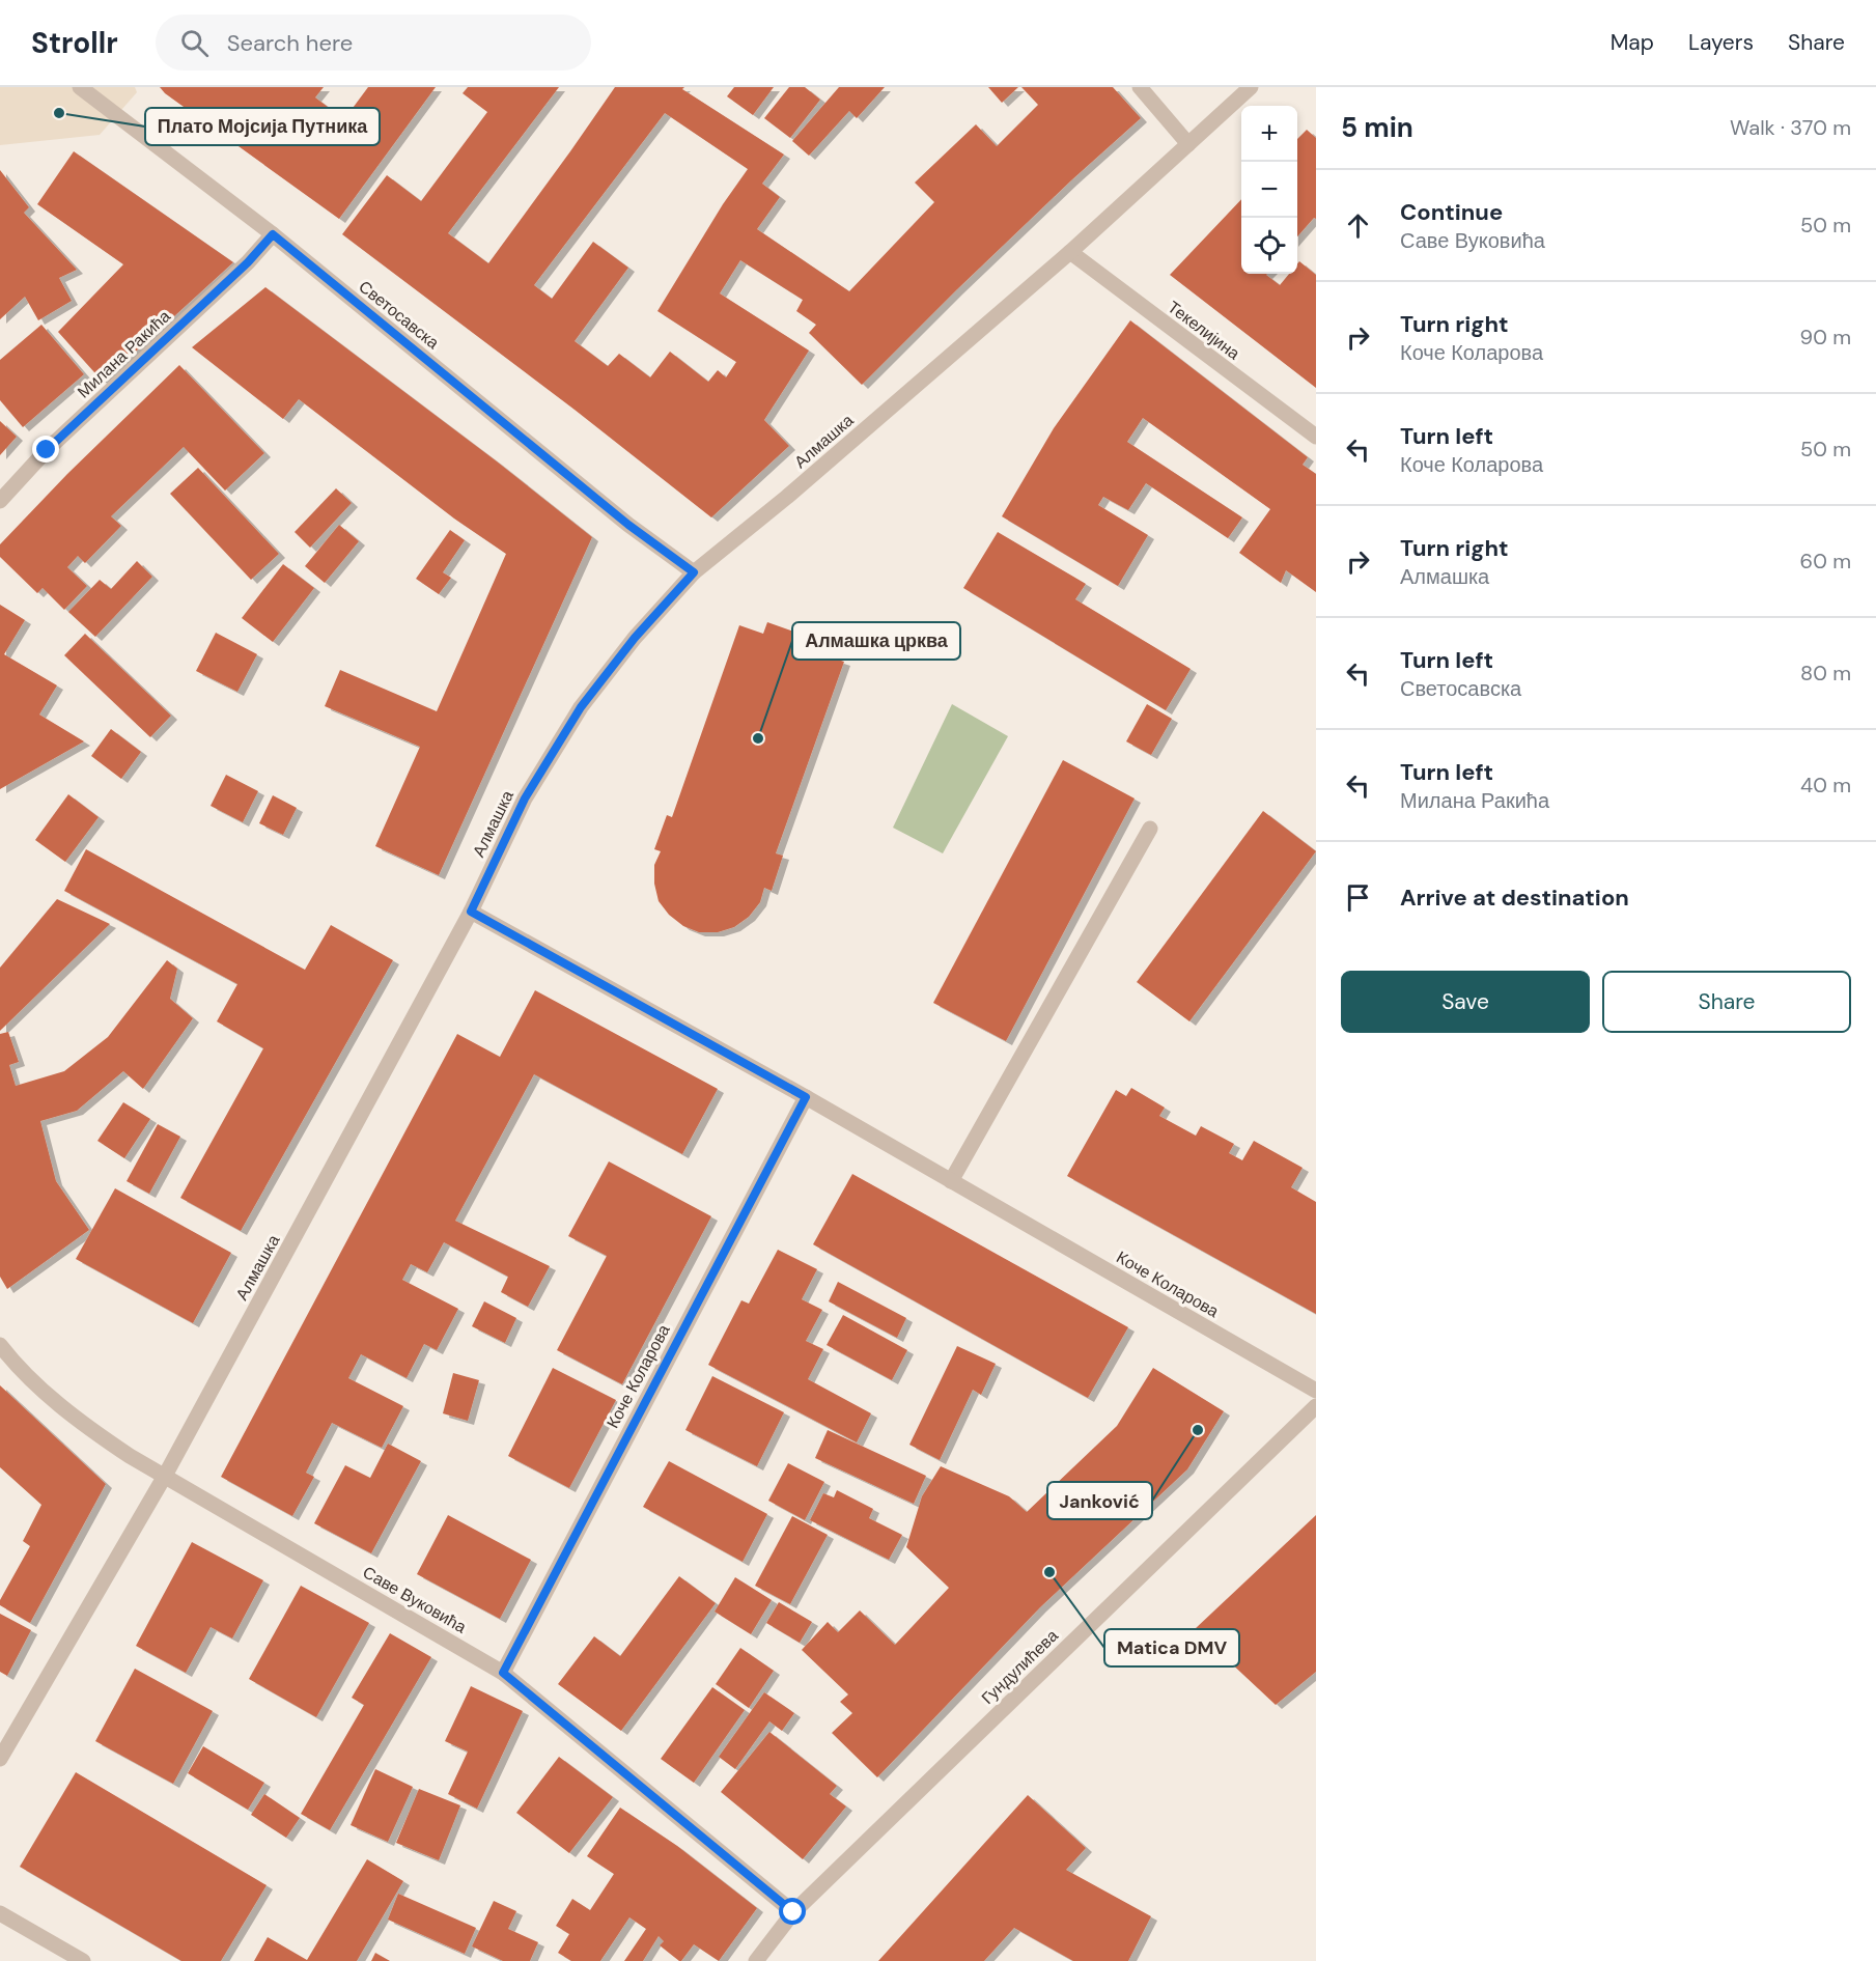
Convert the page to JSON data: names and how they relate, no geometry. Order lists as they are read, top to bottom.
{
  "streets": {
    "street": [
      "Светосавска",
      "Текелијина",
      "Милана Ракића",
      "Алмашка",
      "Коче Коларова",
      "Саве Вуковића",
      "Гундулићева"
    ]
  },
  "crossings": [
    ["Светосавска", "Милана Ракића"],
    ["Светосавска", "Алмашка"],
    ["Текелијина", "Алмашка"],
    ["Алмашка", "Коче Коларова"],
    ["Алмашка", "Саве Вуковића"],
    ["Коче Коларова", "Саве Вуковића"],
    ["Саве Вуковића", "Гундулићева"]
  ],
  "places": [
    "Плато Мојсија Путника",
    "Алмашка црква",
    "Janković",
    "Matica DMV"
  ],
  "page": {
    "header": "Strollr",
    "search": "Search here",
    "nav": ["Map", "Layers", "Share"],
    "heading": ["5 min", "Walk · 370 m"],
    "map_buttons": ["+", "−"],
    "list": [
      ["Continue", "Саве Вуковића", "50 m"],
      ["Turn right", "Коче Коларова", "90 m"],
      ["Turn left", "Коче Коларова", "50 m"],
      ["Turn right", "Алмашка", "60 m"],
      ["Turn left", "Светосавска", "80 m"],
      ["Turn left", "Милана Ракића", "40 m"],
      "Arrive at destination"
    ],
    "buttons": ["Save", "Share"]
  }
}
